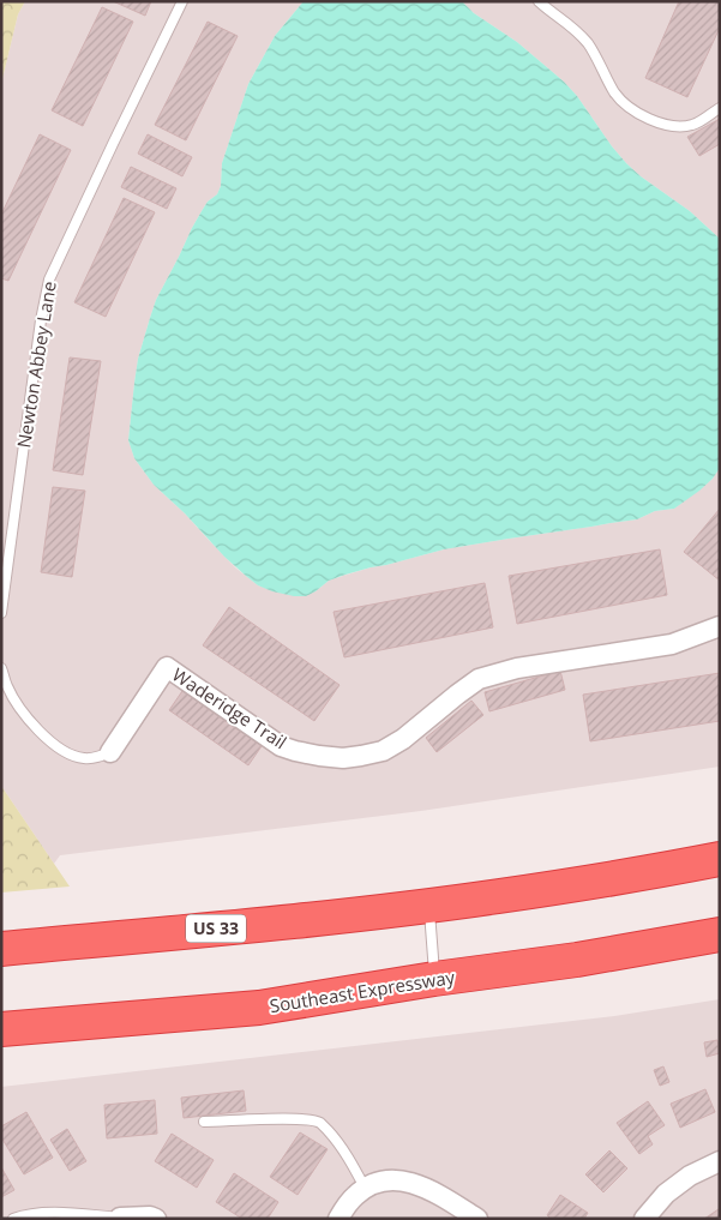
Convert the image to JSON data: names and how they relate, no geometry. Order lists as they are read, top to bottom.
{
  "streets": {
    "highway": ["US 33", "Southeast Expressway"],
    "street": ["Waderidge Trail"],
    "lane": ["Newton Abbey Lane"]
  }
}
